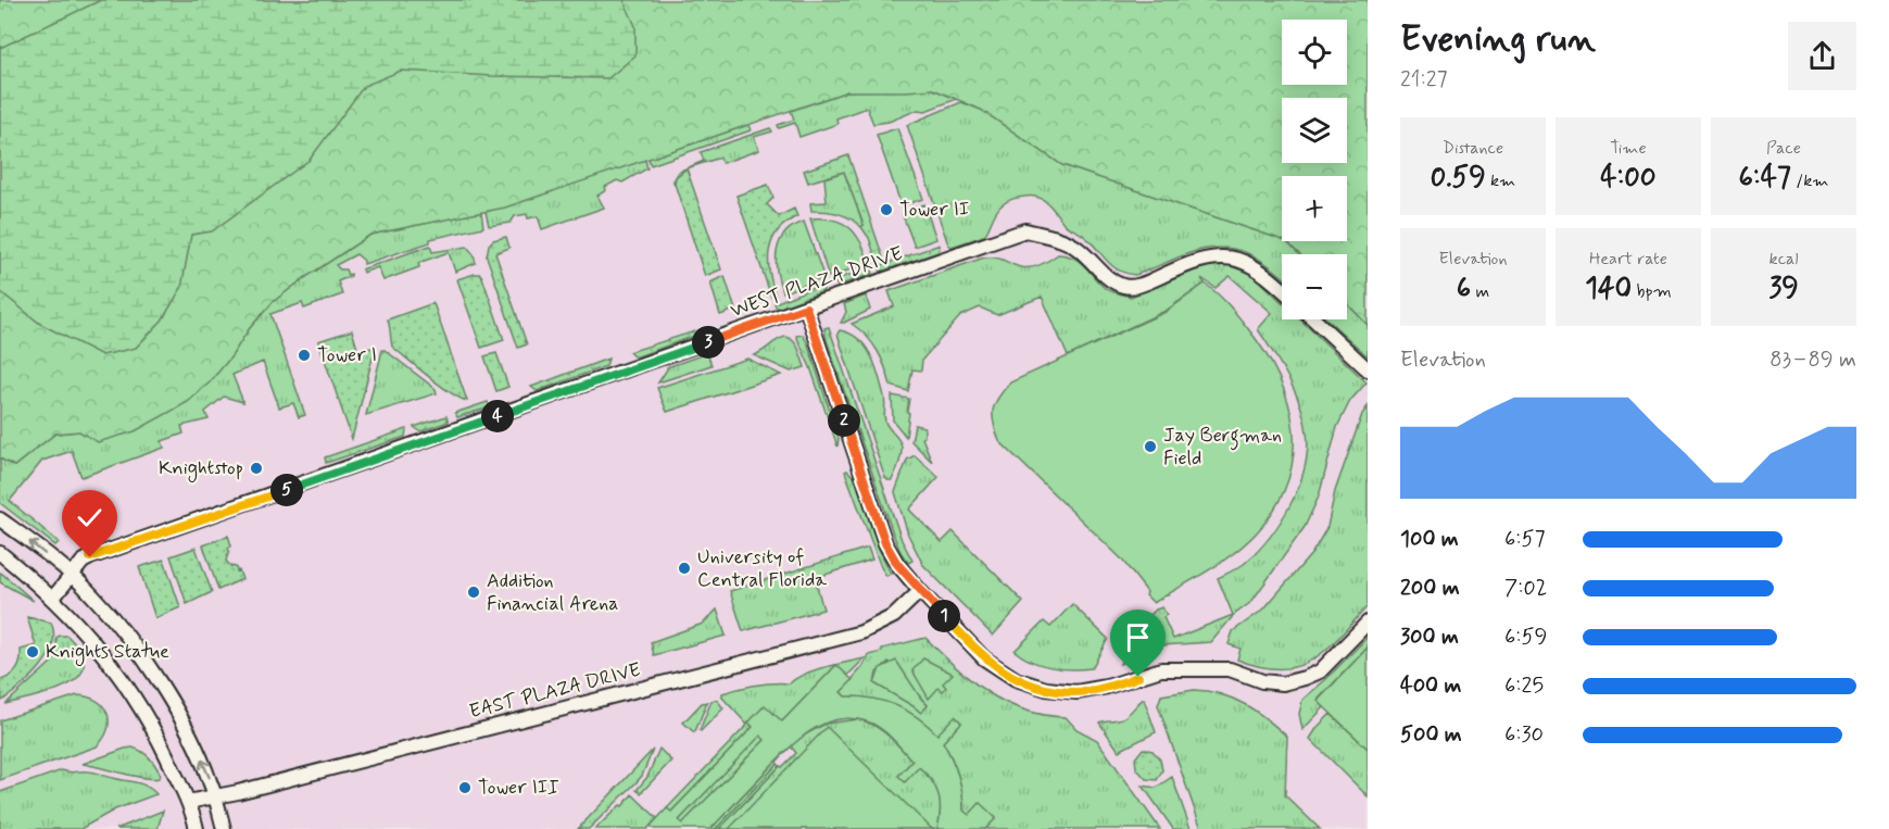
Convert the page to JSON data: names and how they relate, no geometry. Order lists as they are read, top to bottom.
{
  "streets": {
    "street": ["WEST PLAZA DRIVE", "EAST PLAZA DRIVE"]
  },
  "places": [
    "Tower II",
    "Tower I",
    "Jay Bergman Field",
    "Knightstop",
    "University of Central Florida",
    "Addition Financial Arena",
    "Knights Statue",
    "Tower III"
  ],
  "page": {
    "heading": ["Evening run", "21:27"],
    "map_buttons": ["+", "−"],
    "stats": [
      ["Distance", "0.59 km"],
      ["Time", "4:00"],
      ["Pace", "6:47 /km"],
      ["Elevation", "6 m"],
      ["Heart rate", "140 bpm"],
      ["kcal", "39"]
    ],
    "pins": [
      "3",
      "4",
      "2",
      "5",
      "1"
    ],
    "chart": ["Elevation", "83–89 m"],
    "list": [
      {
        "name": "100 m",
        "note": "6:57"
      },
      {
        "name": "200 m",
        "note": "7:02"
      },
      {
        "name": "300 m",
        "note": "6:59"
      },
      {
        "name": "400 m",
        "note": "6:25"
      },
      {
        "name": "500 m",
        "note": "6:30"
      }
    ]
  }
}
